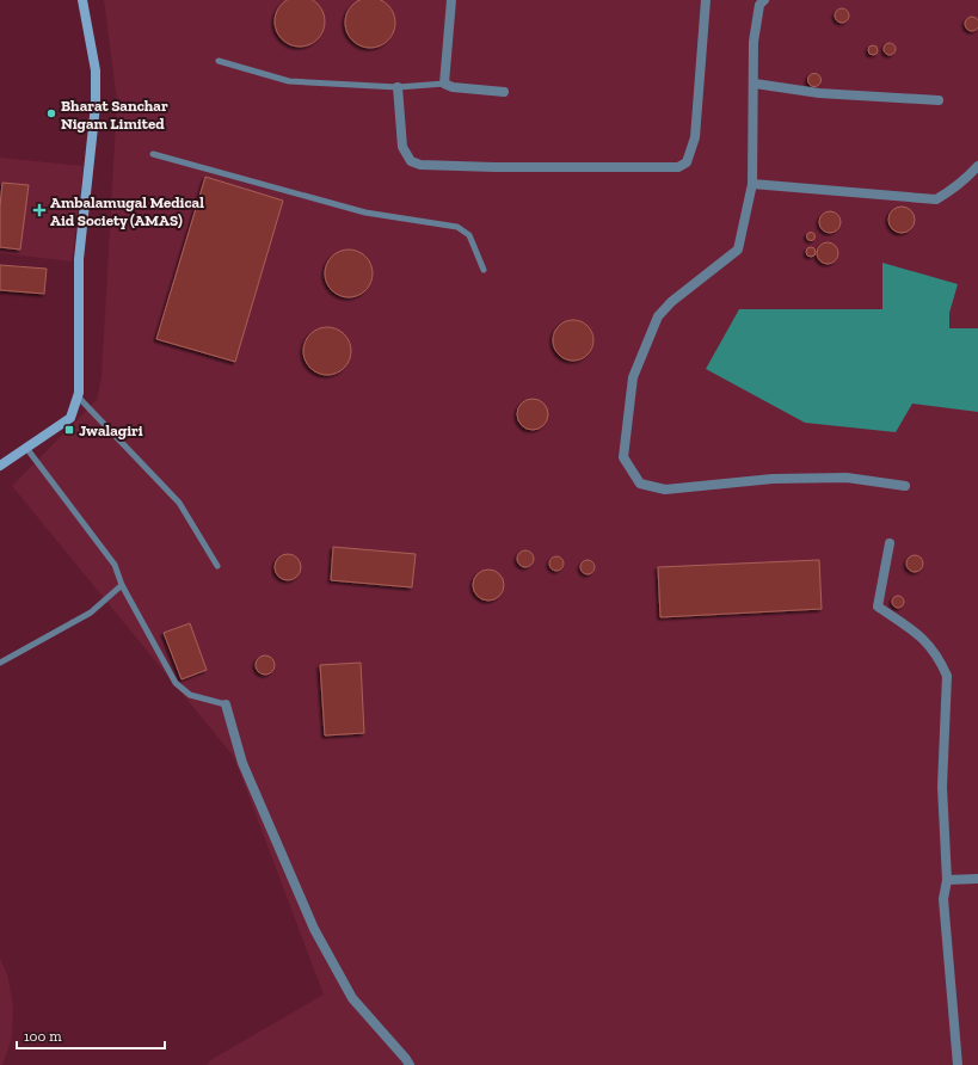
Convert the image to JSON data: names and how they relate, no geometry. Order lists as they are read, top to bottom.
{
  "places": {
    "other": ["Bharat Sanchar Nigam Limited"],
    "health": ["Ambalamugal Medical Aid Society (AMAS)"],
    "transit": ["Jwalagiri"]
  },
  "scale_bar": "100 m"
}
